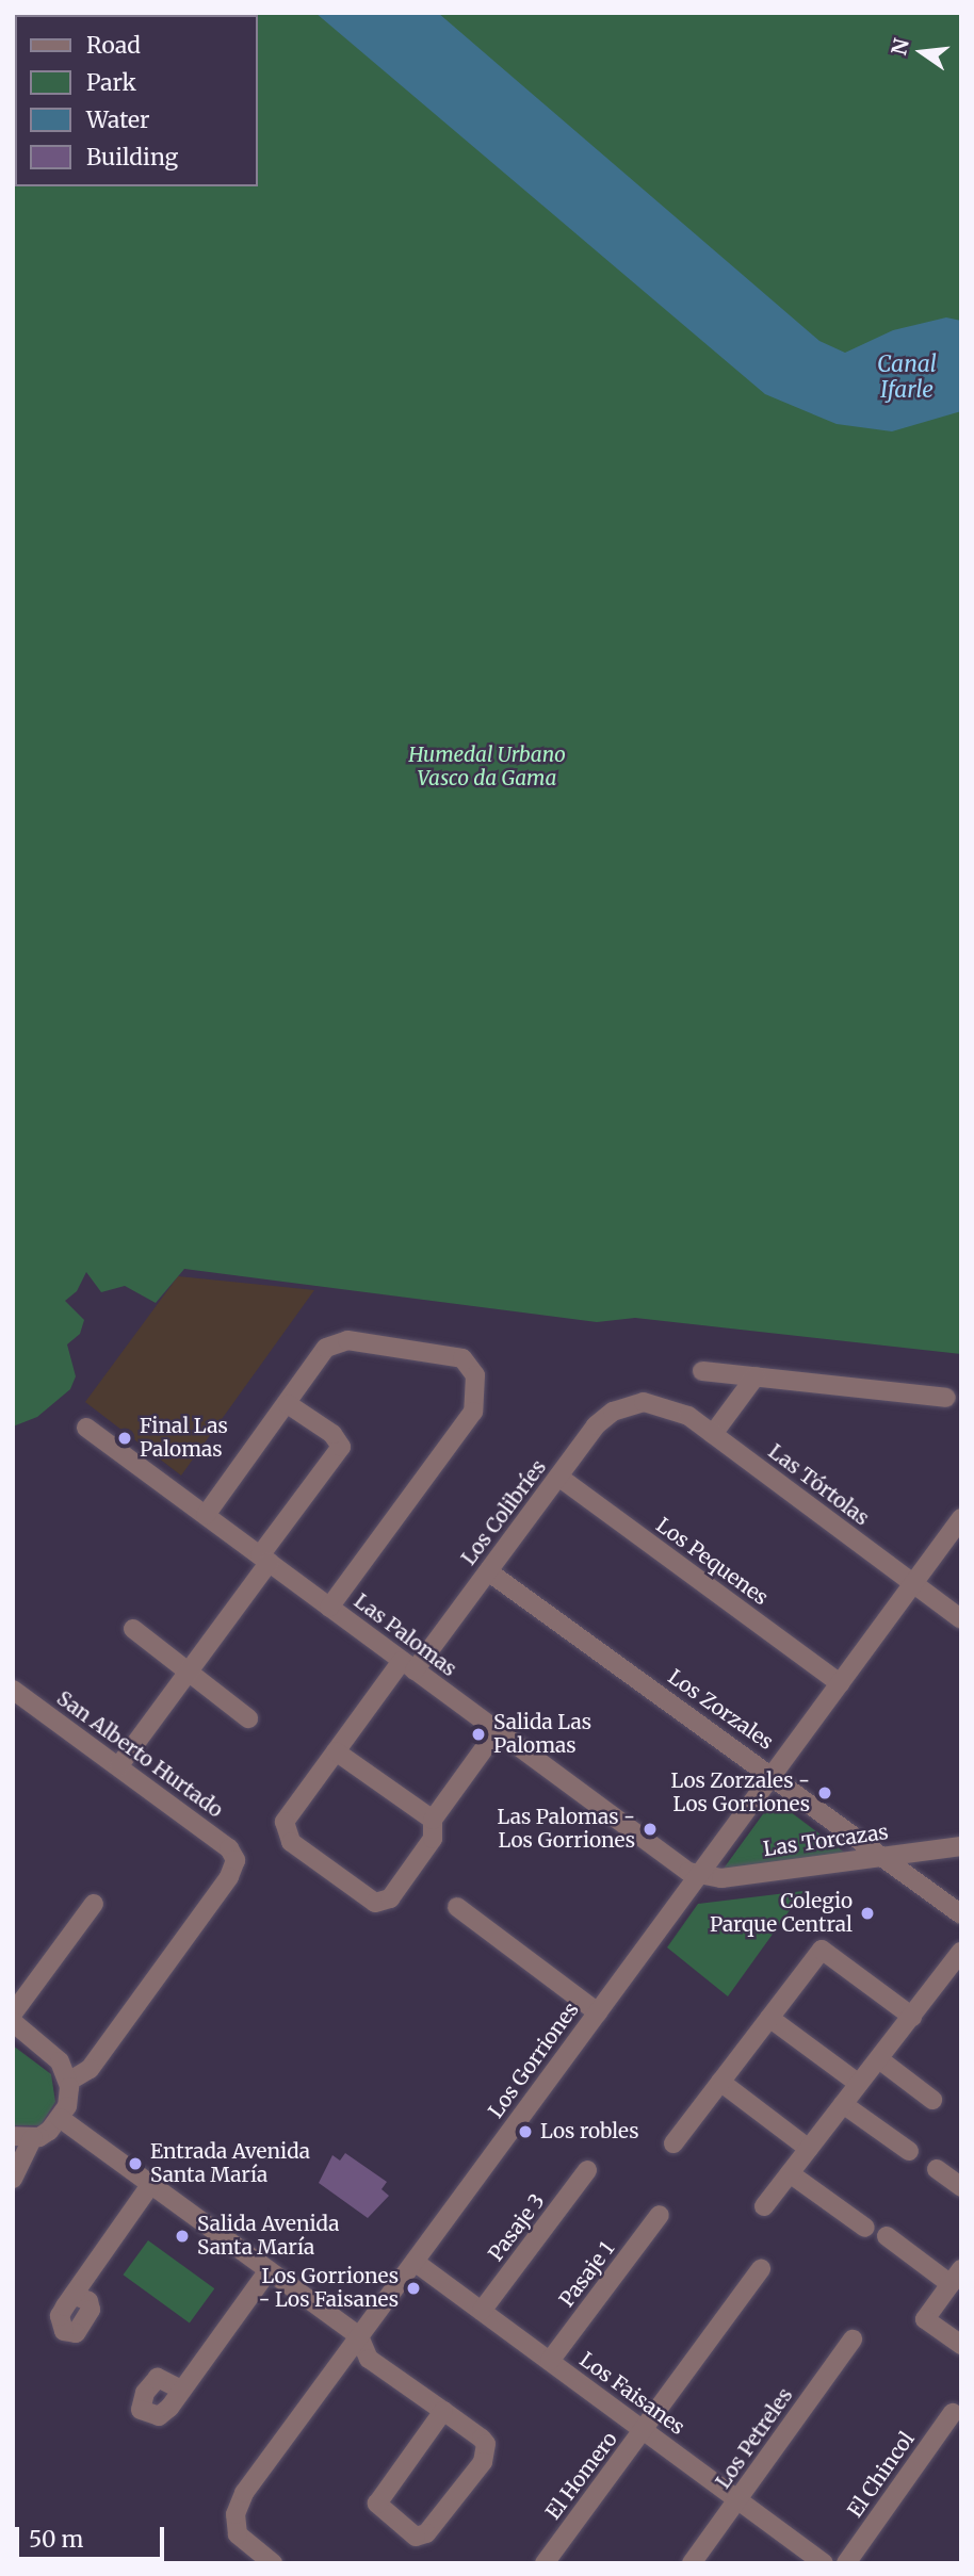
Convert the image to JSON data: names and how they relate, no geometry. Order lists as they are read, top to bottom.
{
  "streets": {
    "street": [
      "Las Tórtolas",
      "Los Colibríes",
      "Los Pequenes",
      "Las Palomas",
      "Los Zorzales",
      "San Alberto Hurtado",
      "Las Torcazas",
      "Los Gorriones",
      "Pasaje 3",
      "Pasaje 1",
      "Los Faisanes",
      "Los Petreles",
      "El Chincol",
      "El Homero"
    ]
  },
  "crossings": [
    ["Las Tórtolas", "Los Colibríes"],
    ["Las Tórtolas", "Los Gorriones"],
    ["Los Colibríes", "Los Pequenes"],
    ["Los Colibríes", "Las Palomas"],
    ["Los Colibríes", "Los Zorzales"],
    ["Los Pequenes", "Los Gorriones"],
    ["Las Palomas", "Las Torcazas"],
    ["Las Palomas", "Los Gorriones"],
    ["Los Zorzales", "Las Torcazas"],
    ["Los Zorzales", "Los Gorriones"],
    ["Las Torcazas", "Los Gorriones"],
    ["Los Gorriones", "Los Faisanes"],
    ["Pasaje 3", "Los Faisanes"],
    ["Pasaje 1", "Los Faisanes"],
    ["Los Faisanes", "Los Petreles"],
    ["Los Faisanes", "El Homero"]
  ],
  "water": ["Canal Ifarle"],
  "parks": ["Humedal Urbano Vasco da Gama"],
  "places": [
    "Final Las Palomas",
    "Salida Las Palomas",
    "Los Zorzales - Los Gorriones",
    "Las Palomas - Los Gorriones",
    "Colegio Parque Central",
    "Los robles",
    "Entrada Avenida Santa María",
    "Salida Avenida Santa María",
    "Los Gorriones - Los Faisanes"
  ],
  "legend": [
    "Road",
    "Park",
    "Water",
    "Building"
  ],
  "scale_bar": "50 m",
  "north": "left"
}
